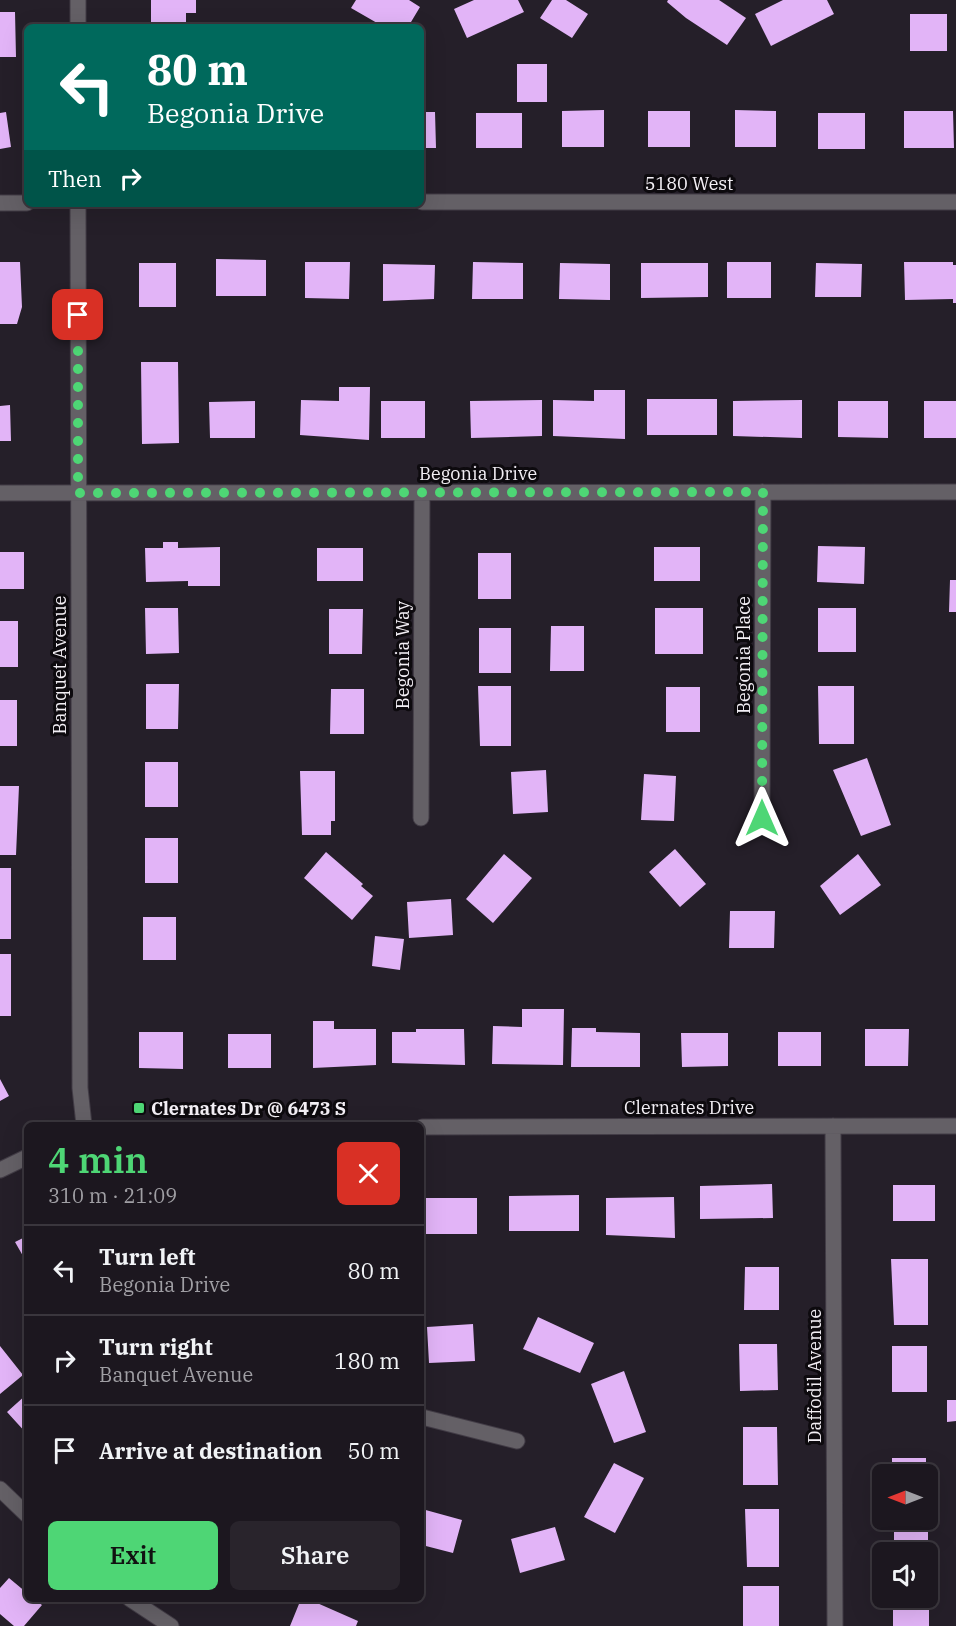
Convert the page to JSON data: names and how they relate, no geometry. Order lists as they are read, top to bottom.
{
  "streets": {
    "street": [
      "5180 West",
      "Begonia Drive",
      "Begonia Way",
      "Begonia Place",
      "Banquet Avenue",
      "Clernates Drive",
      "Daffodil Avenue"
    ]
  },
  "crossings": [
    ["Begonia Drive", "Begonia Way"],
    ["Begonia Drive", "Begonia Place"],
    ["Begonia Drive", "Banquet Avenue"],
    ["Clernates Drive", "Daffodil Avenue"]
  ],
  "places": {
    "transit": ["Clernates Dr @ 6473 S"]
  },
  "north": "left",
  "page": {
    "turn": ["80 m", "Begonia Drive"],
    "then": "Then",
    "heading": ["4 min", "310 m · 21:09"],
    "list": [
      {
        "name": "Turn left",
        "note": "Begonia Drive",
        "value": "80 m"
      },
      {
        "name": "Turn right",
        "note": "Banquet Avenue",
        "value": "180 m"
      },
      {
        "name": "Arrive at destination",
        "value": "50 m"
      }
    ],
    "buttons": ["Exit", "Share"]
  }
}
